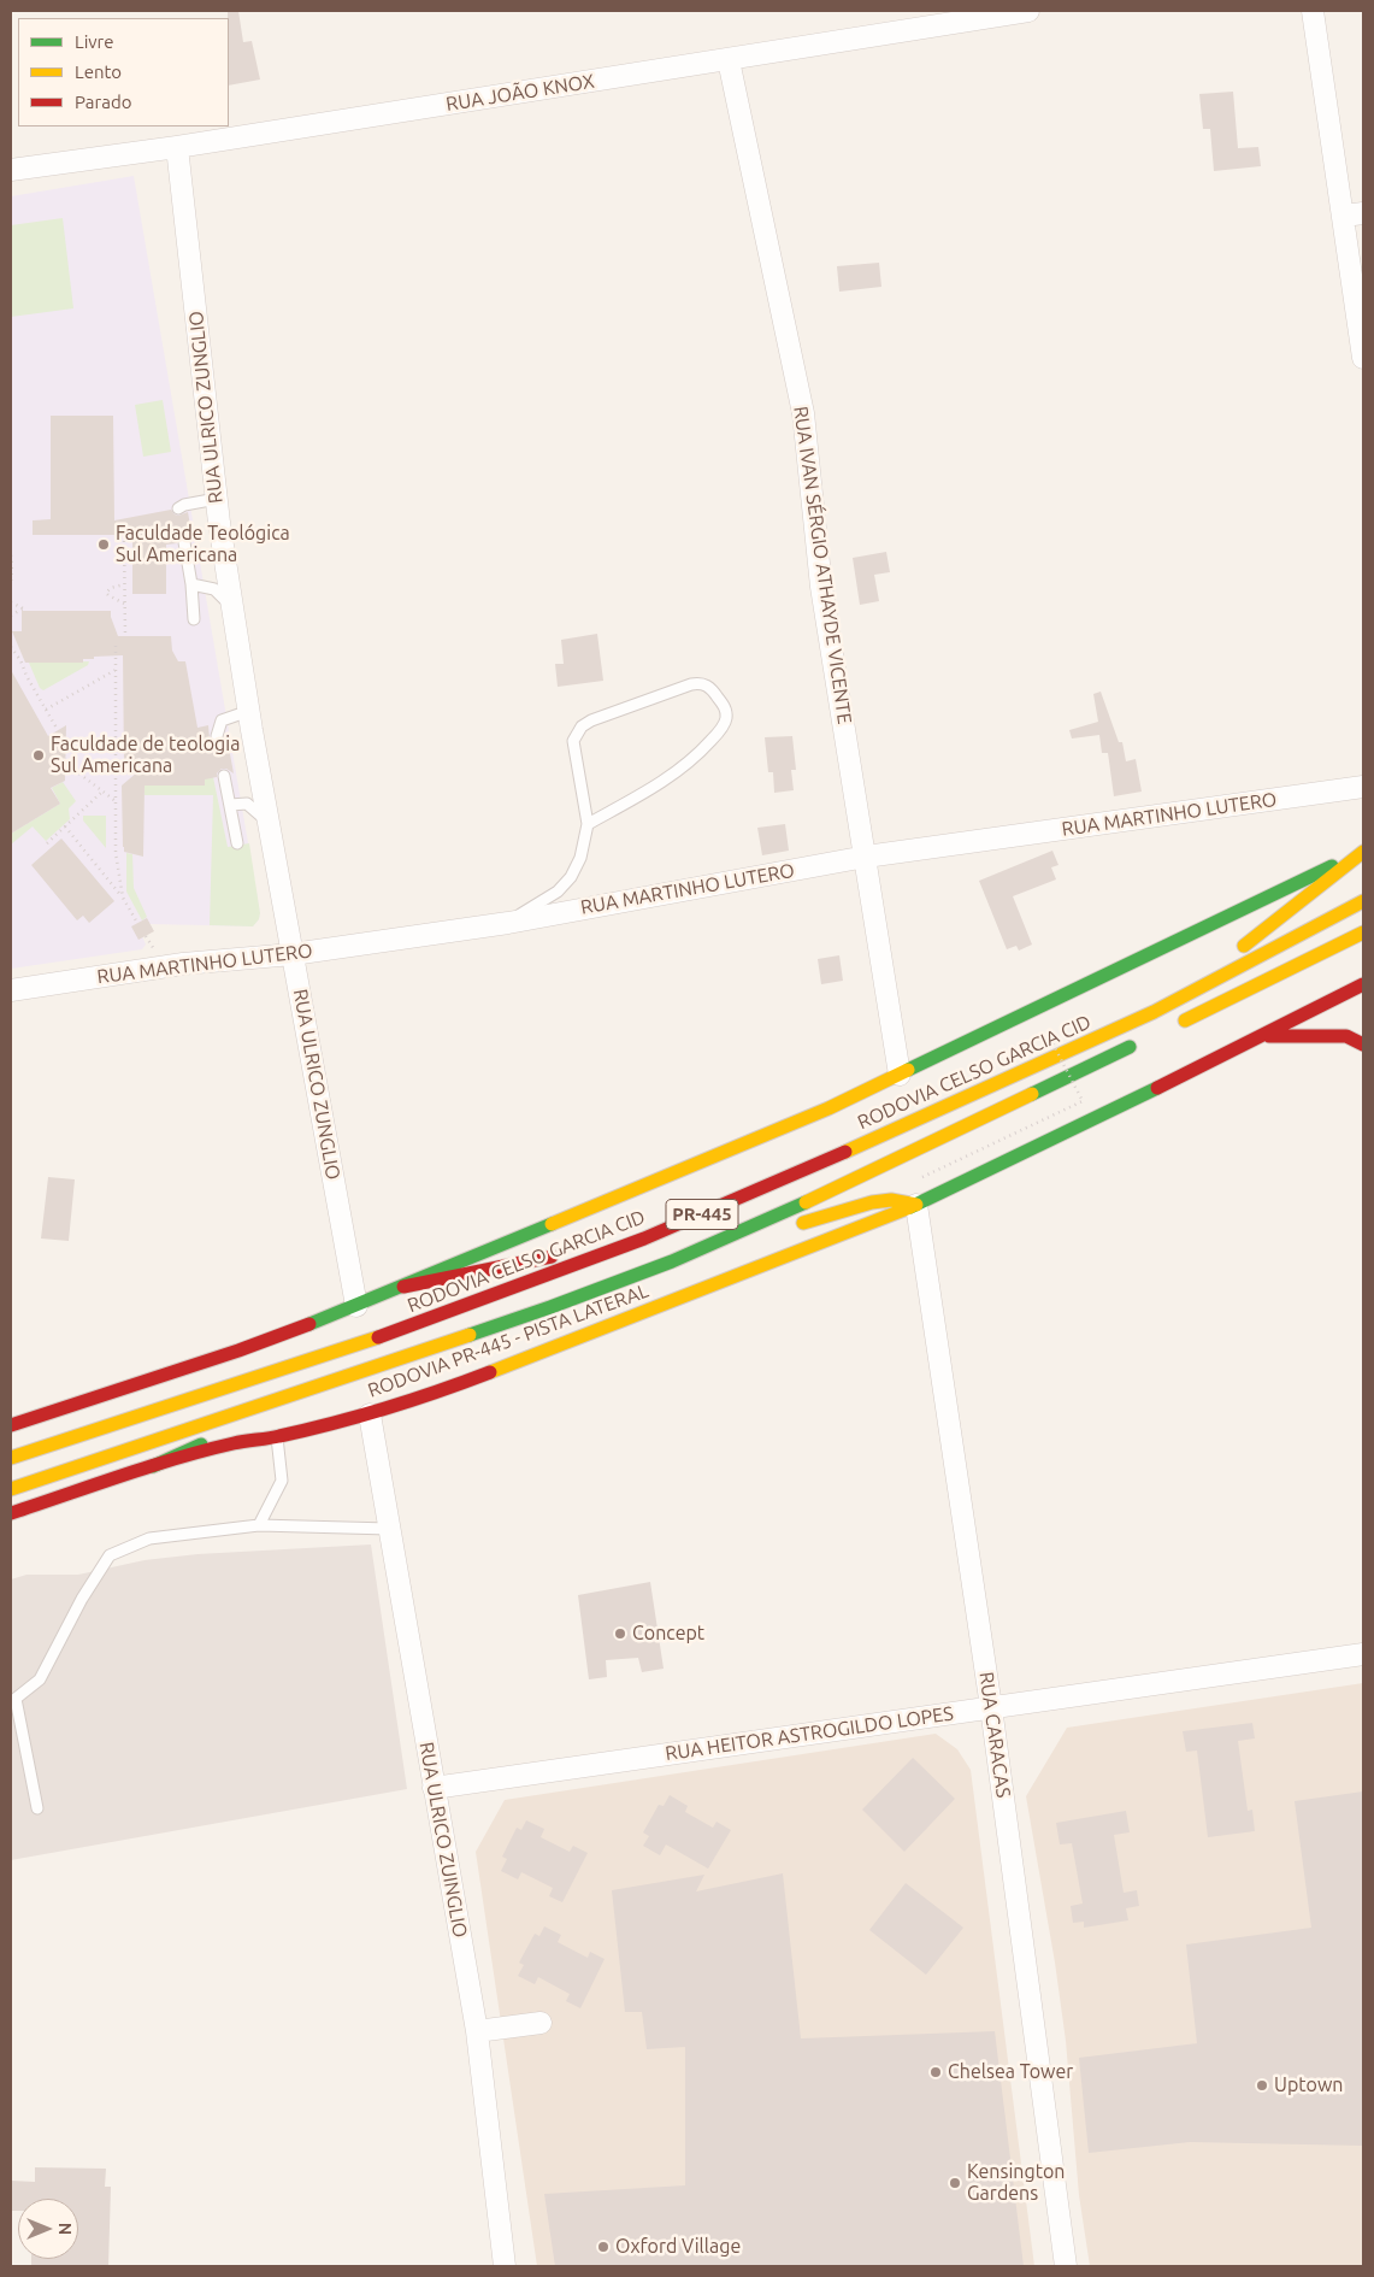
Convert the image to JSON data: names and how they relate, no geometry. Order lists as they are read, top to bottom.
{
  "streets": {
    "main road": ["RODOVIA CELSO GARCIA CID", "PR-445", "RODOVIA PR-445 - PISTA LATERAL"],
    "street": [
      "RUA JOÃO KNOX",
      "RUA ULRICO ZUNGLIO",
      "RUA IVAN SÉRGIO ATHAYDE VICENTE",
      "RUA MARTINHO LUTERO",
      "RUA HEITOR ASTROGILDO LOPES",
      "RUA CARACAS",
      "RUA ULRICO ZUINGLIO"
    ]
  },
  "crossings": [
    ["RUA JOÃO KNOX", "RUA ULRICO ZUNGLIO"],
    ["RUA JOÃO KNOX", "RUA IVAN SÉRGIO ATHAYDE VICENTE"],
    ["RUA ULRICO ZUNGLIO", "RUA MARTINHO LUTERO"],
    ["RUA IVAN SÉRGIO ATHAYDE VICENTE", "RUA MARTINHO LUTERO"],
    ["RUA IVAN SÉRGIO ATHAYDE VICENTE", "RODOVIA CELSO GARCIA CID"],
    ["RODOVIA PR-445 - PISTA LATERAL", "RUA CARACAS"],
    ["RODOVIA PR-445 - PISTA LATERAL", "RUA ULRICO ZUINGLIO"],
    ["RUA HEITOR ASTROGILDO LOPES", "RUA CARACAS"],
    ["RUA HEITOR ASTROGILDO LOPES", "RUA ULRICO ZUINGLIO"]
  ],
  "places": [
    "Faculdade Teológica Sul Americana",
    "Faculdade de teologia Sul Americana",
    "Concept",
    "Chelsea Tower",
    "Uptown",
    "Kensington Gardens",
    "Oxford Village"
  ],
  "legend": ["Livre", "Lento", "Parado"],
  "north": "right"
}
